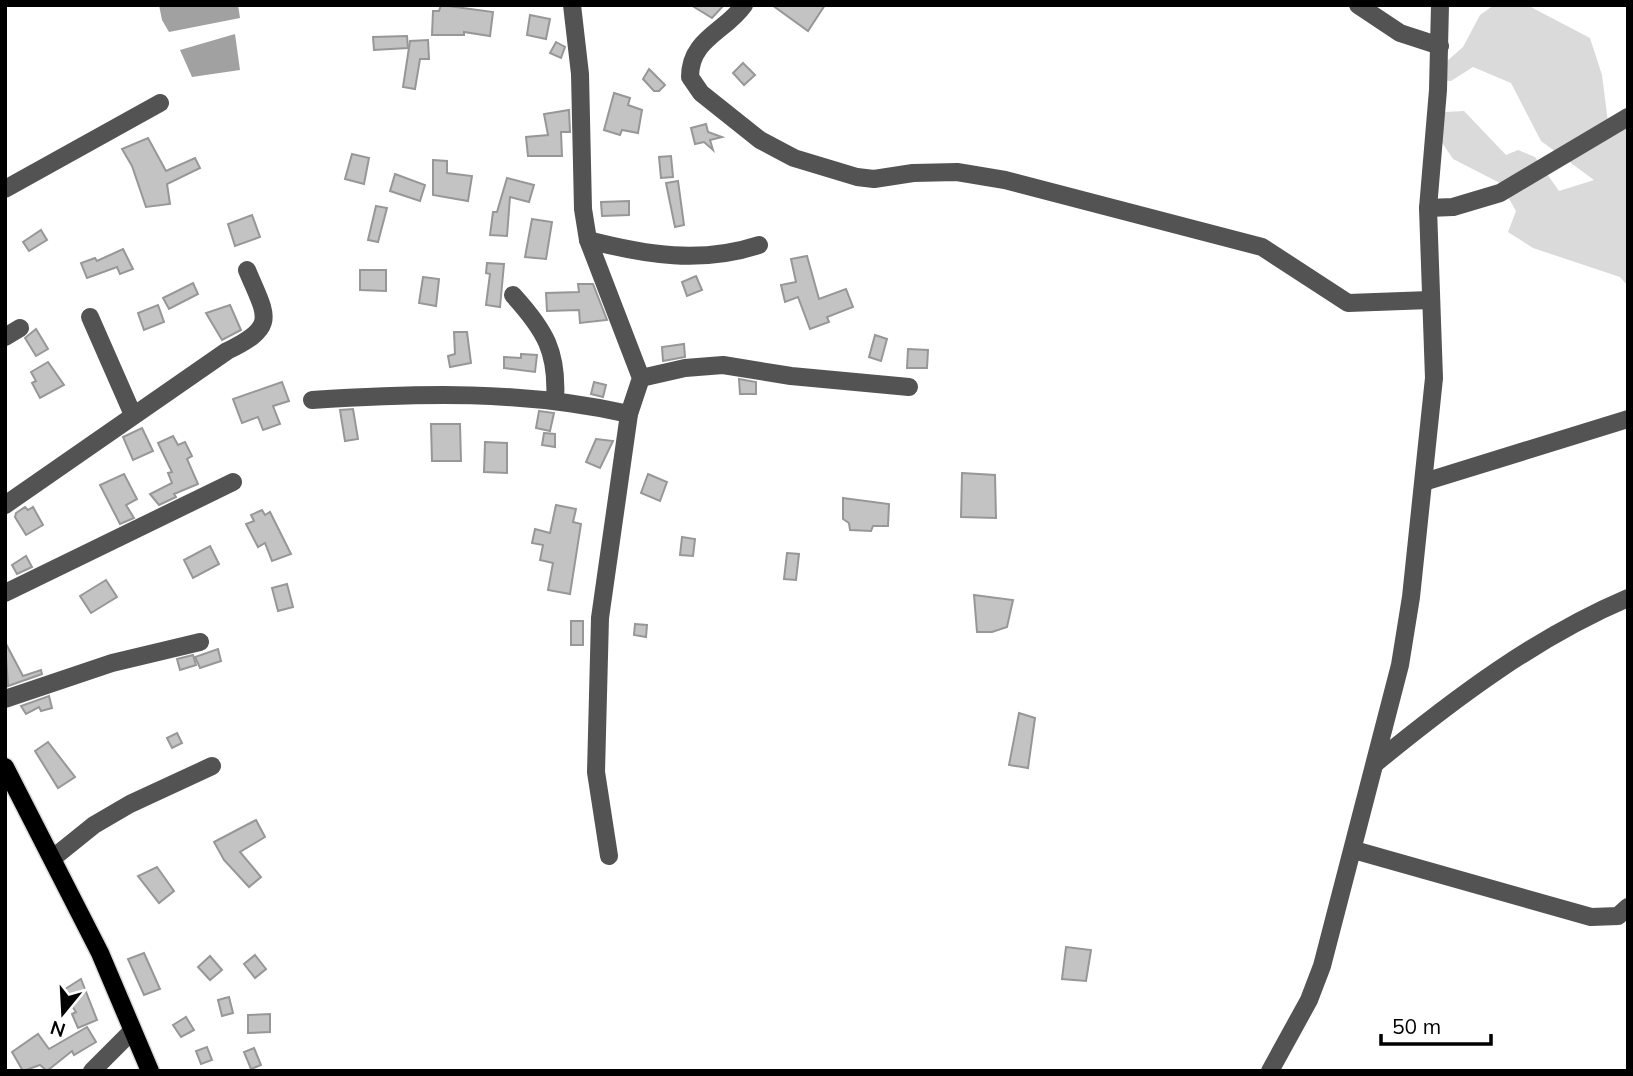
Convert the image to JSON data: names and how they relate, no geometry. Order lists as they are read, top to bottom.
{
  "scale_bar": "50 m",
  "north": "bottom"
}
